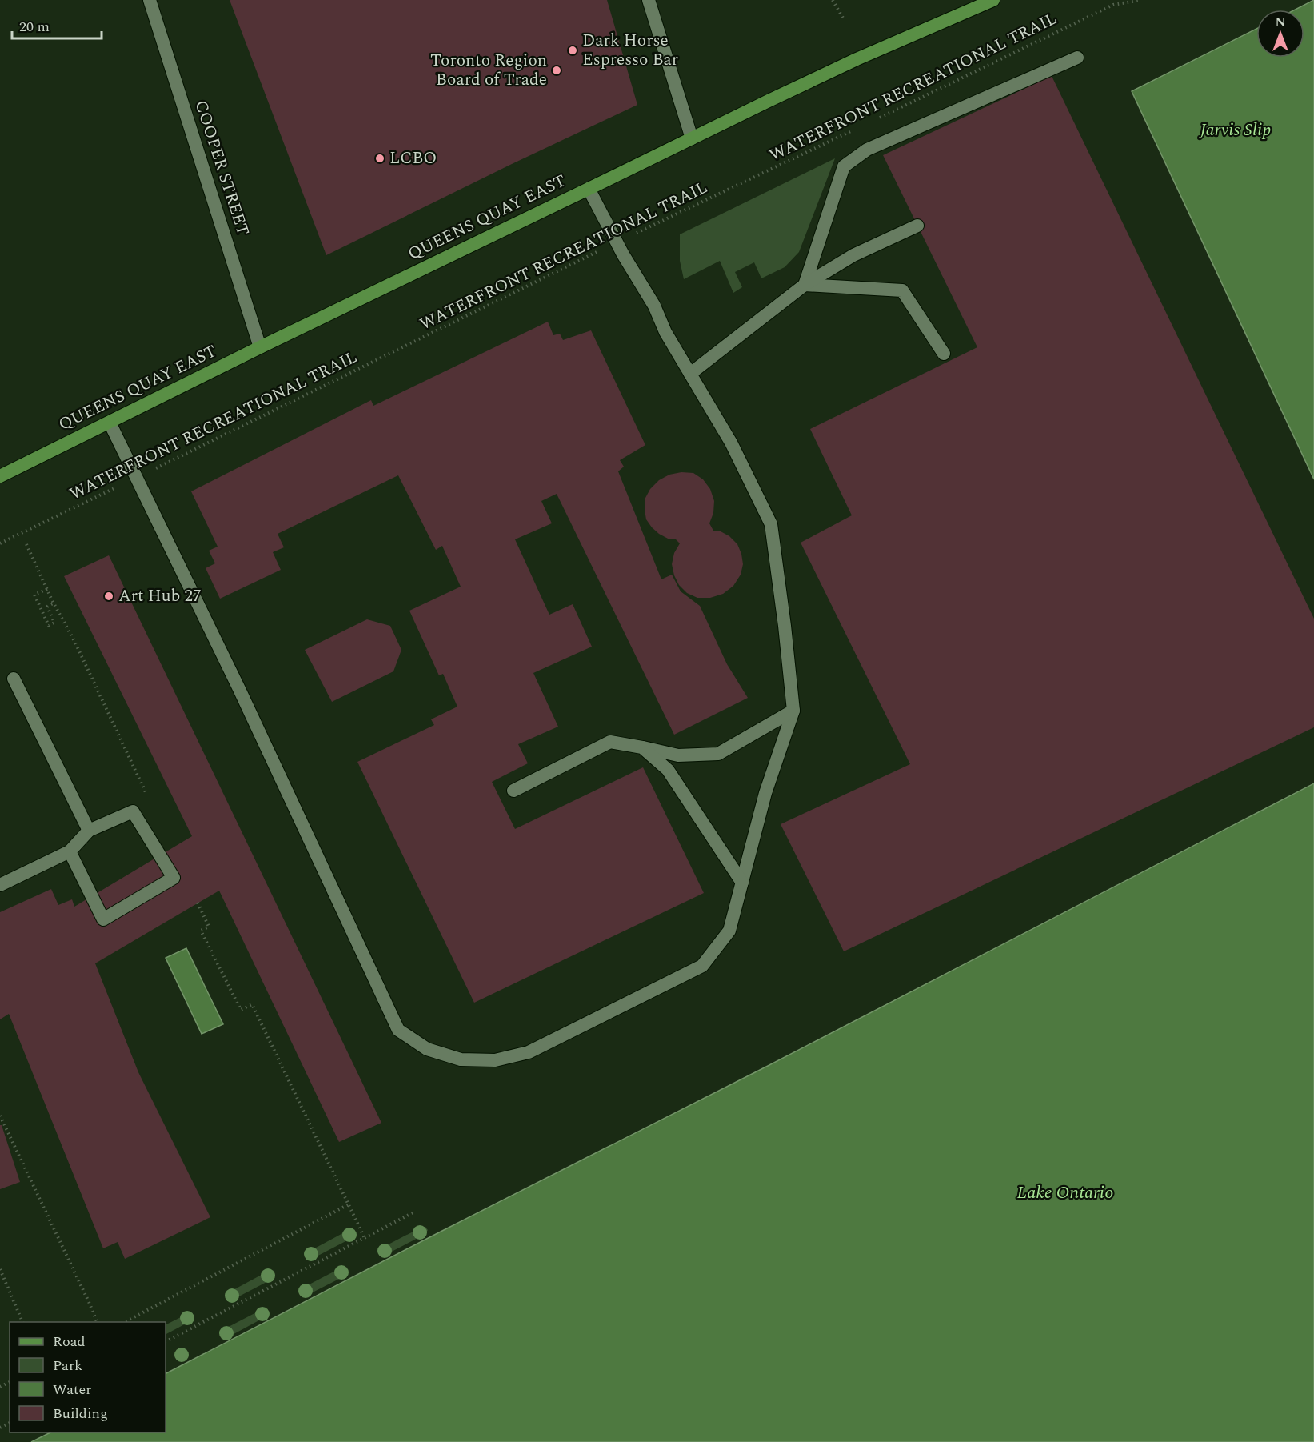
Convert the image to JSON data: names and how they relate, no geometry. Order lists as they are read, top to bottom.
{
  "streets": {
    "main road": ["QUEENS QUAY EAST"],
    "street": ["COOPER STREET"],
    "path": ["WATERFRONT RECREATIONAL TRAIL"]
  },
  "crossings": [
    ["COOPER STREET", "QUEENS QUAY EAST"]
  ],
  "water": ["Jarvis Slip", "Lake Ontario"],
  "places": [
    "Dark Horse Espresso Bar",
    "Toronto Region Board of Trade",
    "LCBO",
    "Art Hub 27"
  ],
  "legend": [
    "Road",
    "Park",
    "Water",
    "Building"
  ],
  "scale_bar": "20 m",
  "north": "top"
}
